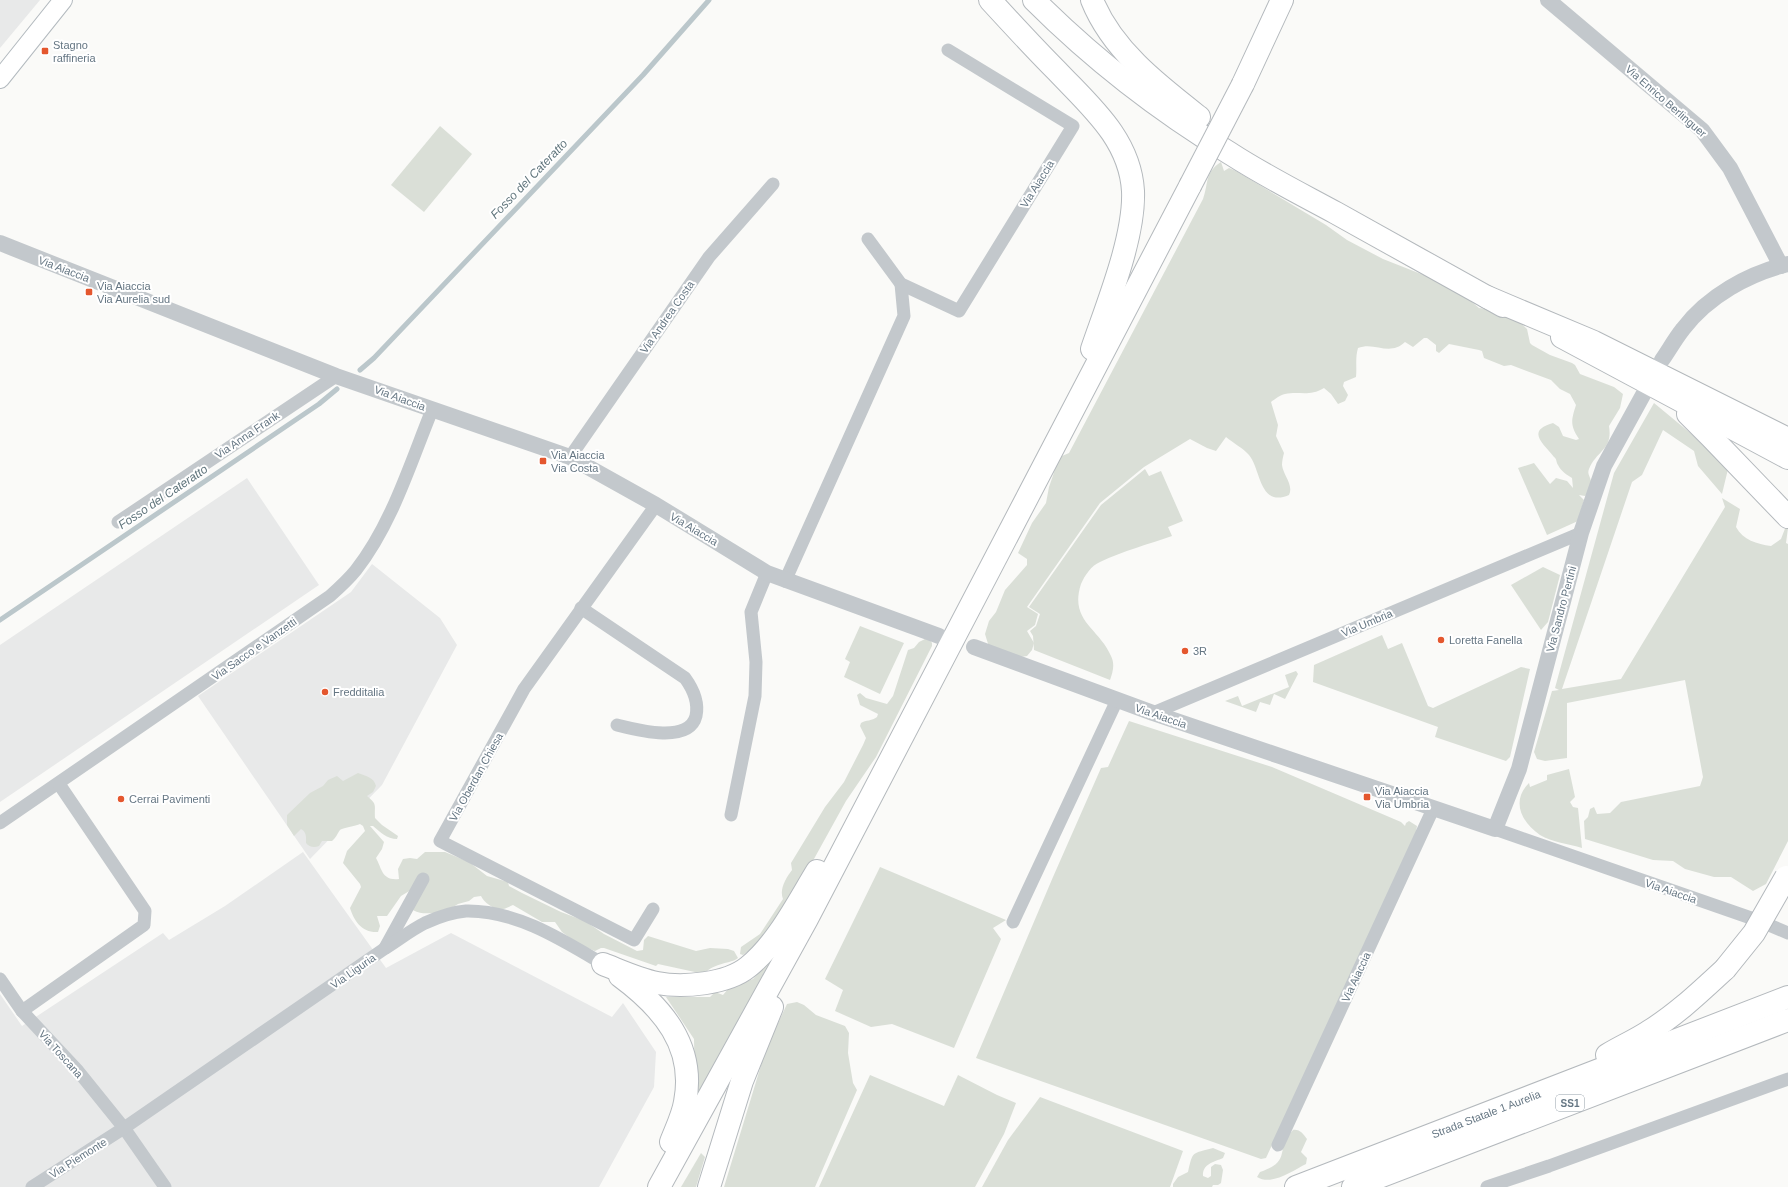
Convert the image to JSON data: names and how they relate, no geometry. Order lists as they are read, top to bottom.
{
  "streets": {
    "highway": ["SS1", "Strada Statale 1 Aurelia"],
    "street": [
      "Via Enrico Berlinguer",
      "Via Aiaccia",
      "Via Andrea Costa",
      "Via Anna Frank",
      "Via Sandro Pertini",
      "Via Umbria",
      "Via Sacco e Vanzetti",
      "Via Oberdan Chiesa",
      "Via Liguria",
      "Via Toscana",
      "Via Piemonte"
    ]
  },
  "crossings": [
    ["Via Aiaccia", "Via Andrea Costa"],
    ["Via Aiaccia", "Via Anna Frank"],
    ["Via Aiaccia", "Via Sandro Pertini"],
    ["Via Aiaccia", "Via Umbria"],
    ["Via Aiaccia", "Via Sacco e Vanzetti"],
    ["Via Aiaccia", "Via Oberdan Chiesa"],
    ["Via Sandro Pertini", "Via Umbria"],
    ["Via Liguria", "Via Toscana"],
    ["Via Liguria", "Via Piemonte"],
    ["Via Toscana", "Via Piemonte"]
  ],
  "water": ["Fosso del Cateratto"],
  "places": {
    "transit": [
      "Stagno raffineria",
      "Via Aiaccia Via Aurelia sud",
      "Via Aiaccia Via Costa",
      "Via Aiaccia Via Umbria"
    ],
    "other": [
      "Loretta Fanella",
      "3R",
      "Fredditalia",
      "Cerrai Pavimenti"
    ]
  }
}
